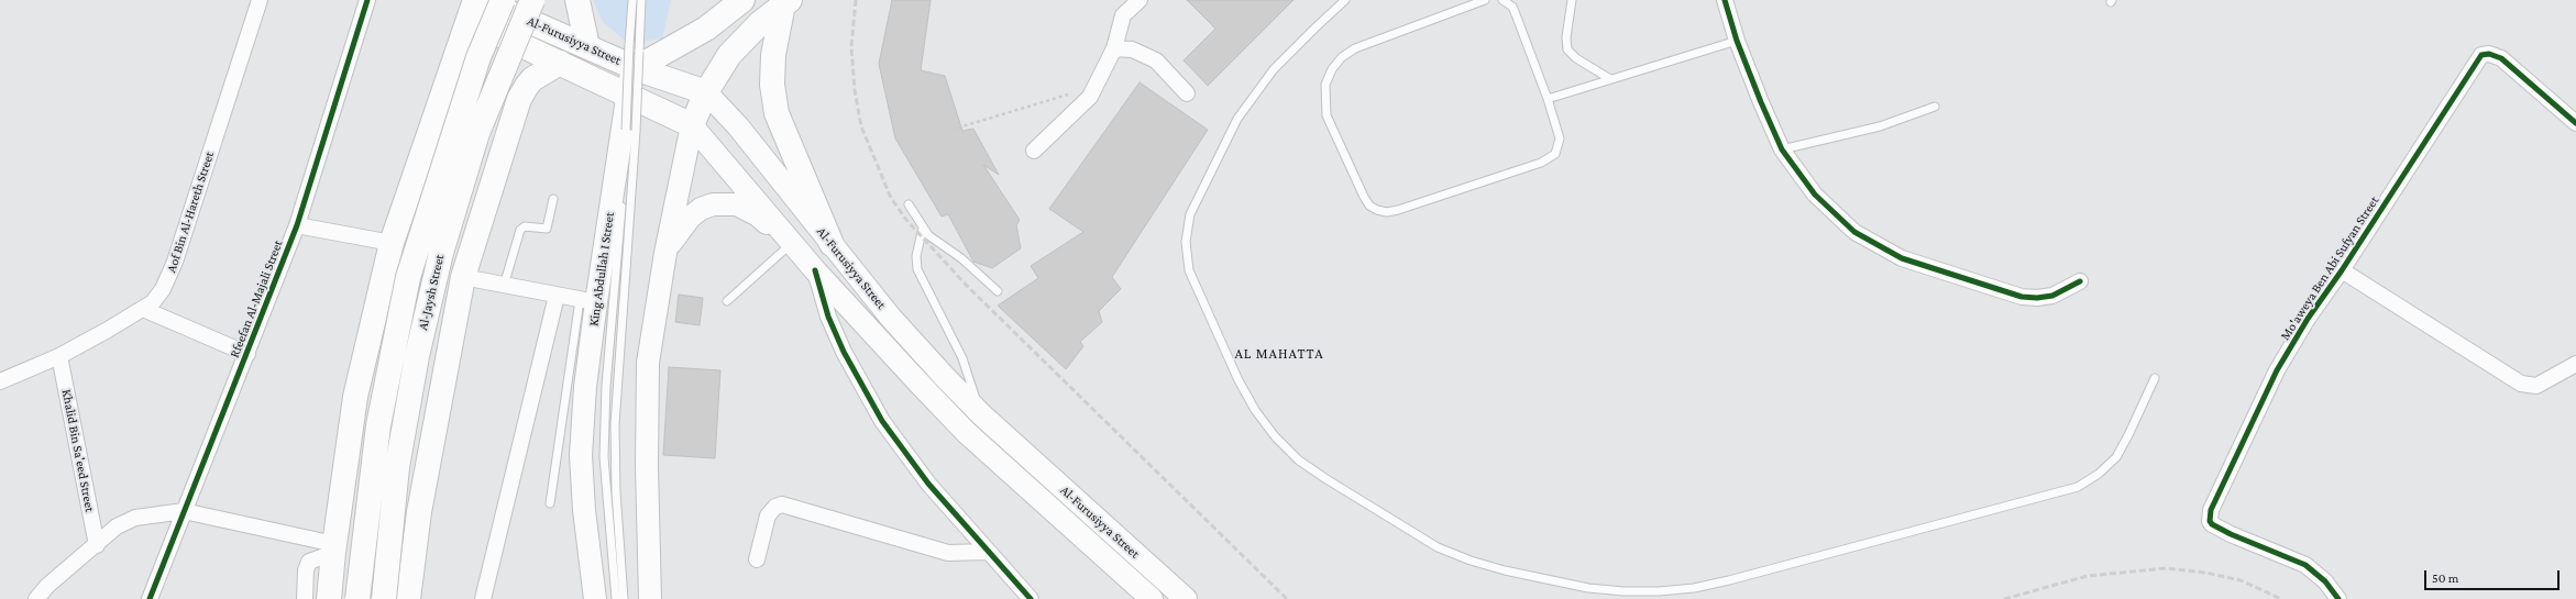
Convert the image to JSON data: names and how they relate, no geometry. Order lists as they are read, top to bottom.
{
  "streets": {
    "main road": ["Al-Furusiyya Street", "King Abdullah I Street", "Al-Jaysh Street"],
    "street": [
      "Aof Bin Al-Hareth Street",
      "Mo'aweya Ben Abi Sufyan Street",
      "Rfeefan Al-Majali Street",
      "Khalid Bin Sa'eed Street"
    ]
  },
  "crossings": [
    ["Al-Furusiyya Street", "King Abdullah I Street"],
    ["Aof Bin Al-Hareth Street", "Khalid Bin Sa'eed Street"]
  ],
  "districts": ["AL MAHATTA"],
  "scale_bar": "50 m"
}
